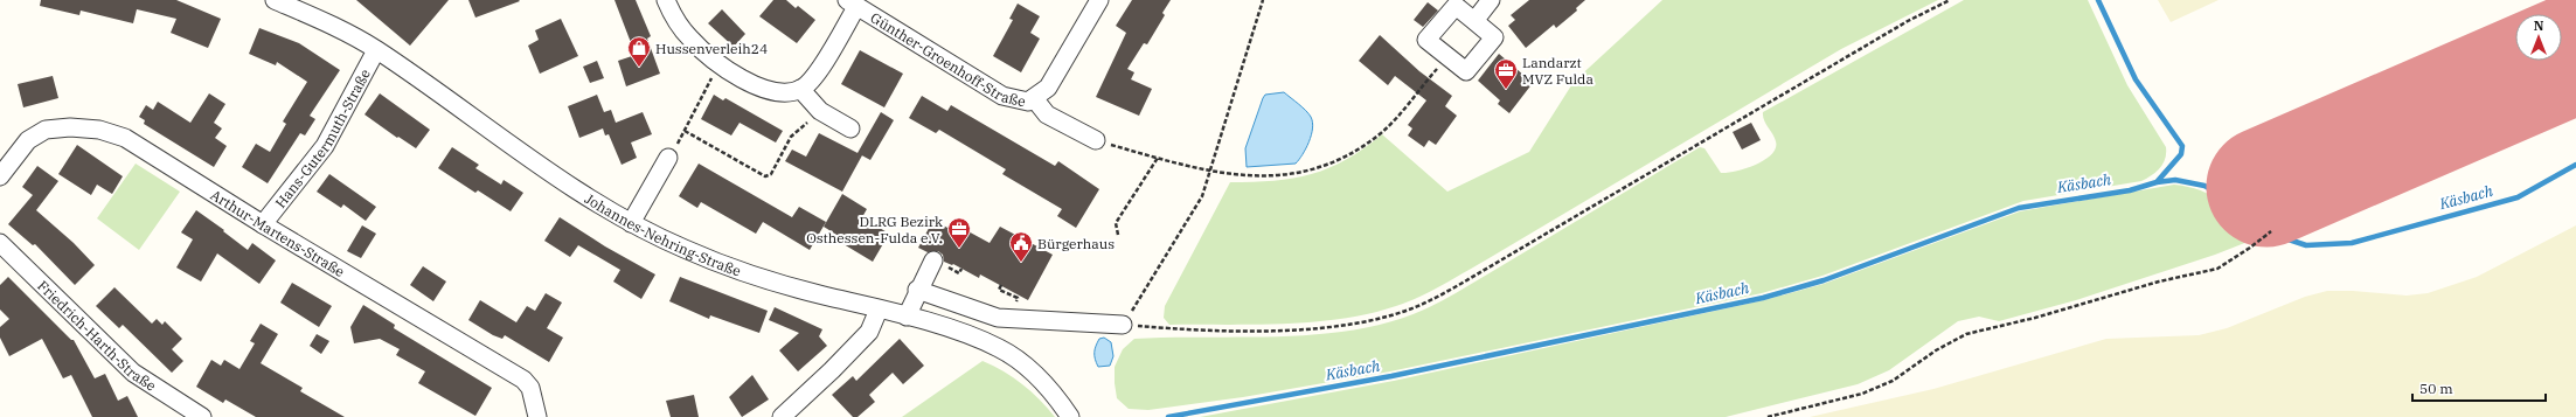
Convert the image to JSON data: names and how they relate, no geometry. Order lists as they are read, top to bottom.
{
  "streets": {
    "street": [
      "Günther-Groenhoff-Straße",
      "Hans-Gutermuth-Straße",
      "Arthur-Martens-Straße",
      "Johannes-Nehring-Straße",
      "Friedrich-Harth-Straße"
    ]
  },
  "crossings": [
    ["Hans-Gutermuth-Straße", "Arthur-Martens-Straße"],
    ["Hans-Gutermuth-Straße", "Johannes-Nehring-Straße"]
  ],
  "water": ["Käsbach"],
  "places": {
    "shop": ["Hussenverleih24"],
    "office": ["Landarzt MVZ Fulda", "DLRG Bezirk Osthessen-Fulda e.V."],
    "public building": ["Bürgerhaus"]
  },
  "scale_bar": "50 m",
  "north": "top"
}
